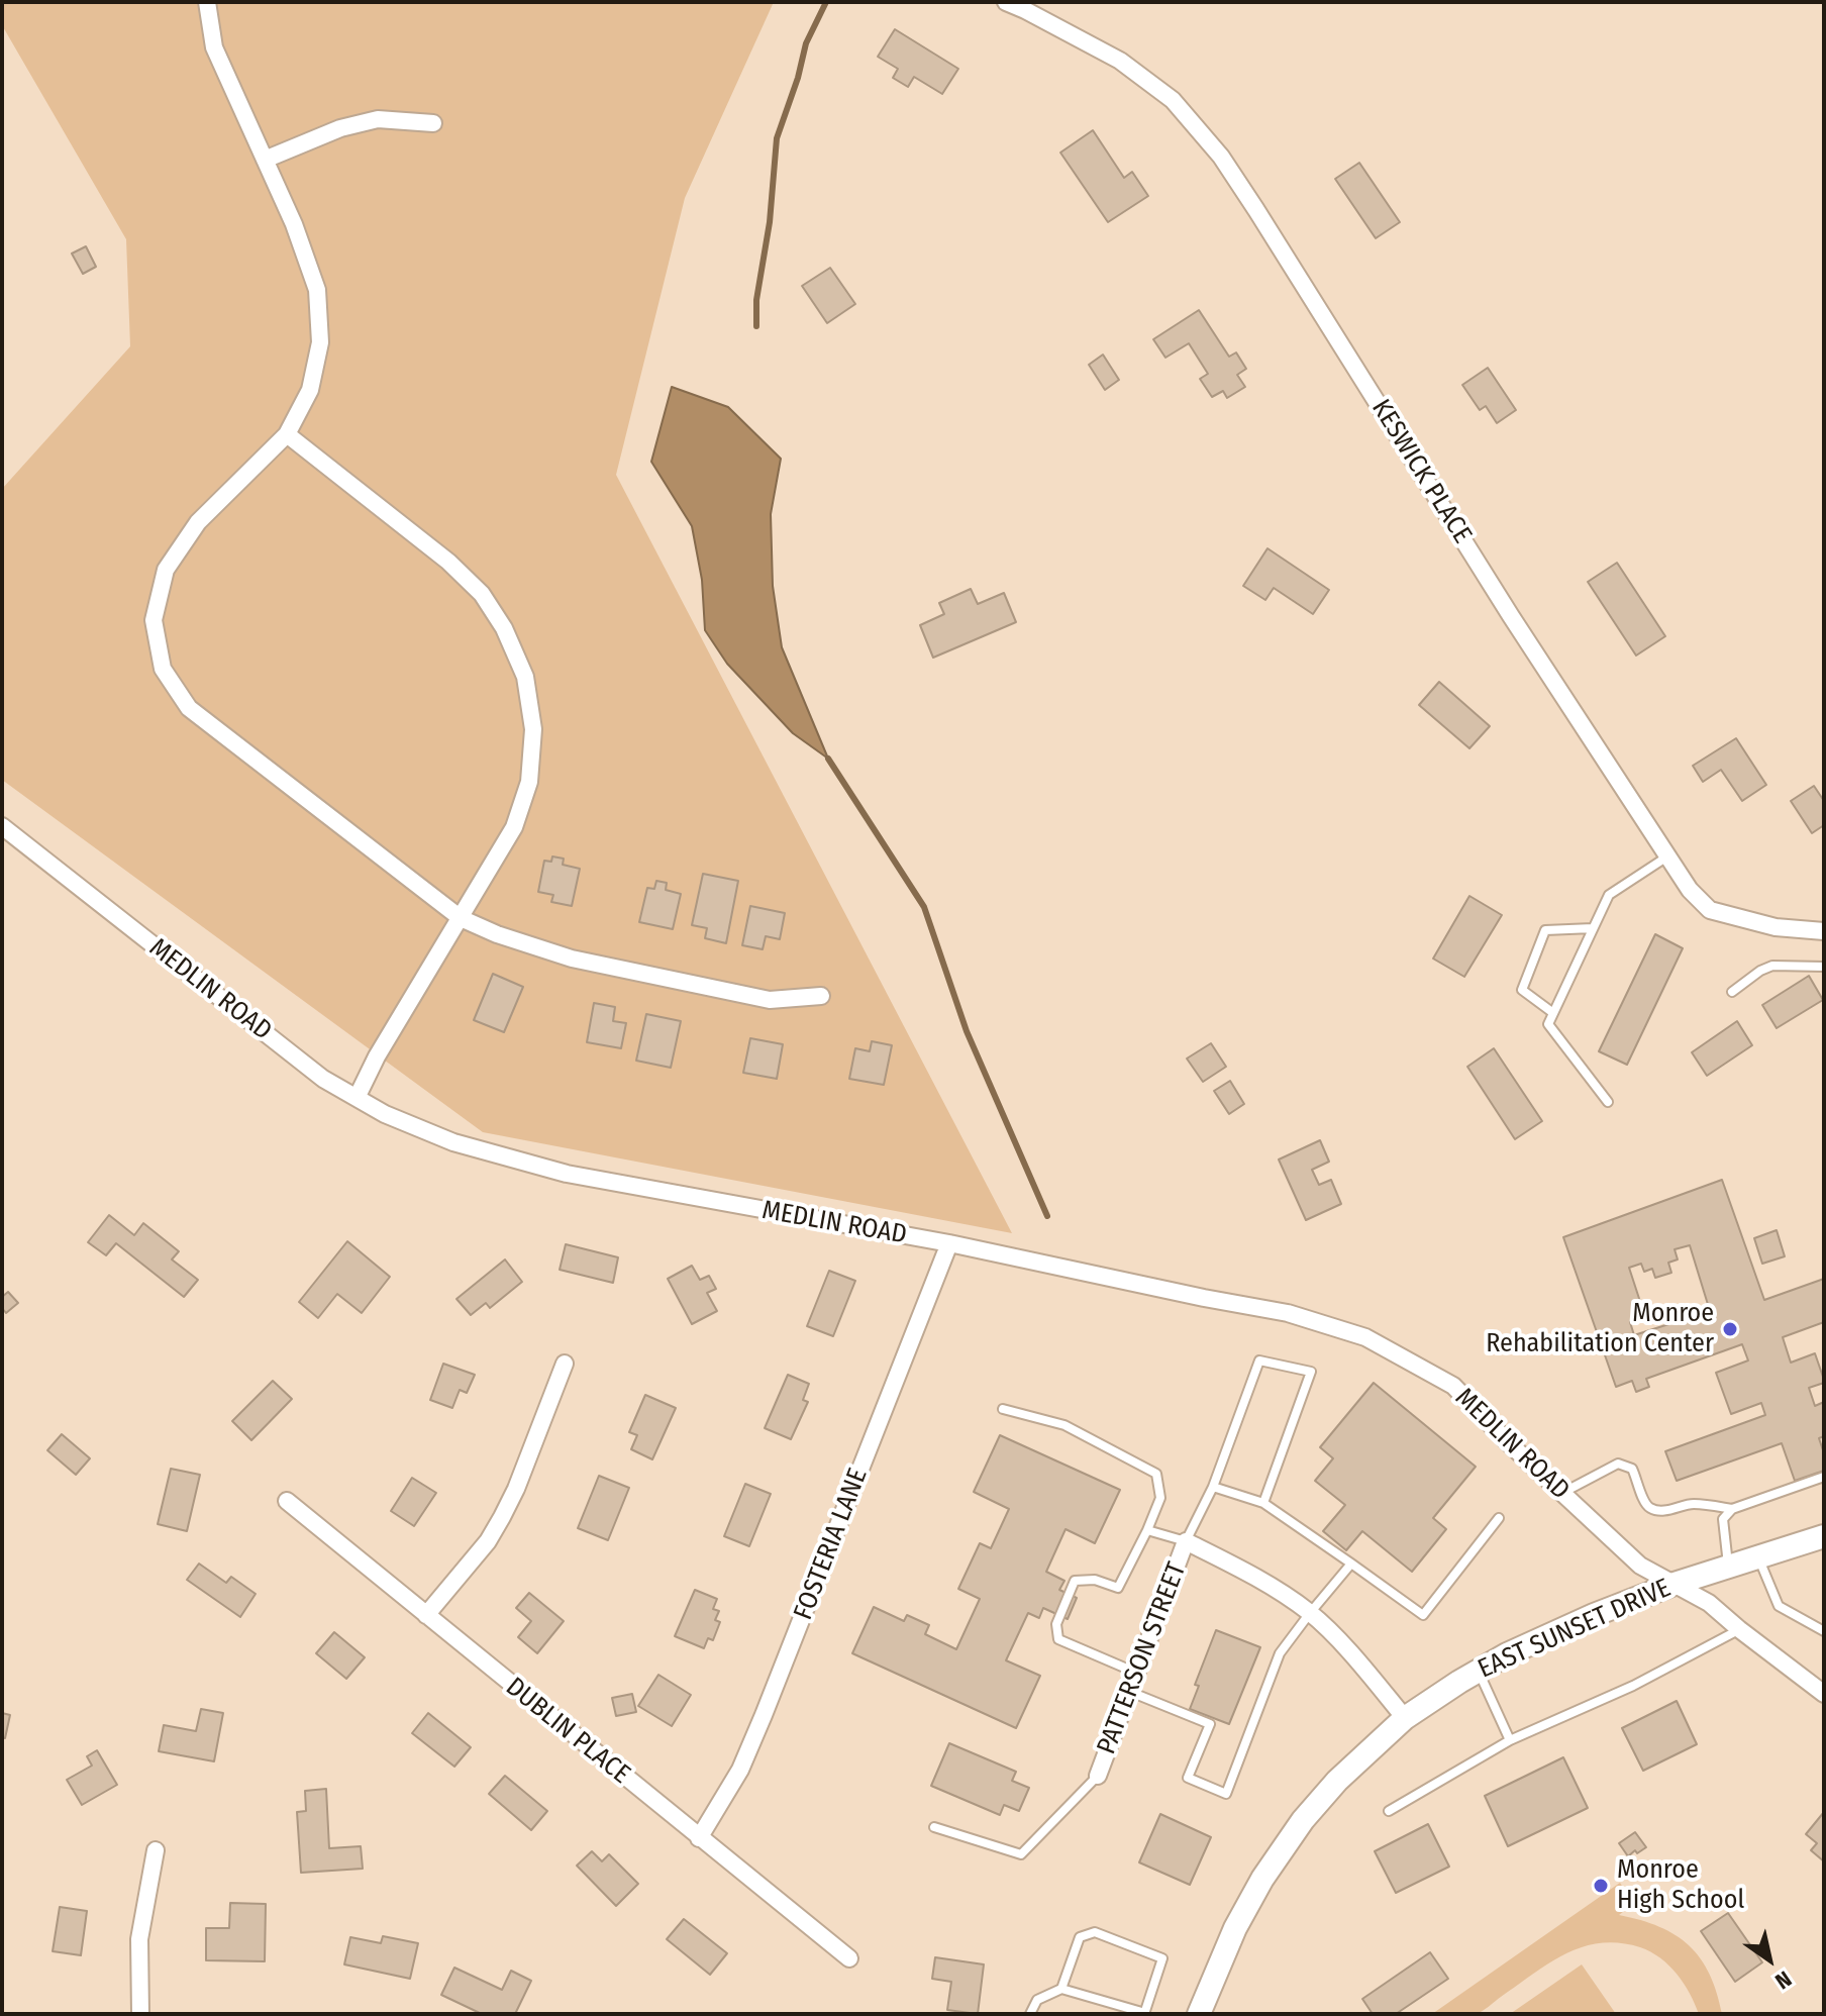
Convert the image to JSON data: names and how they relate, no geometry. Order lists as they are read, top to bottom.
{
  "streets": {
    "street": [
      "KESWICK PLACE",
      "MEDLIN ROAD",
      "FOSTERIA LANE",
      "EAST SUNSET DRIVE",
      "PATTERSON STREET",
      "DUBLIN PLACE"
    ]
  },
  "crossings": [
    ["MEDLIN ROAD", "FOSTERIA LANE"],
    ["MEDLIN ROAD", "EAST SUNSET DRIVE"],
    ["FOSTERIA LANE", "DUBLIN PLACE"]
  ],
  "places": ["Monroe Rehabilitation Center", "Monroe High School"],
  "north": "bottom right"
}
